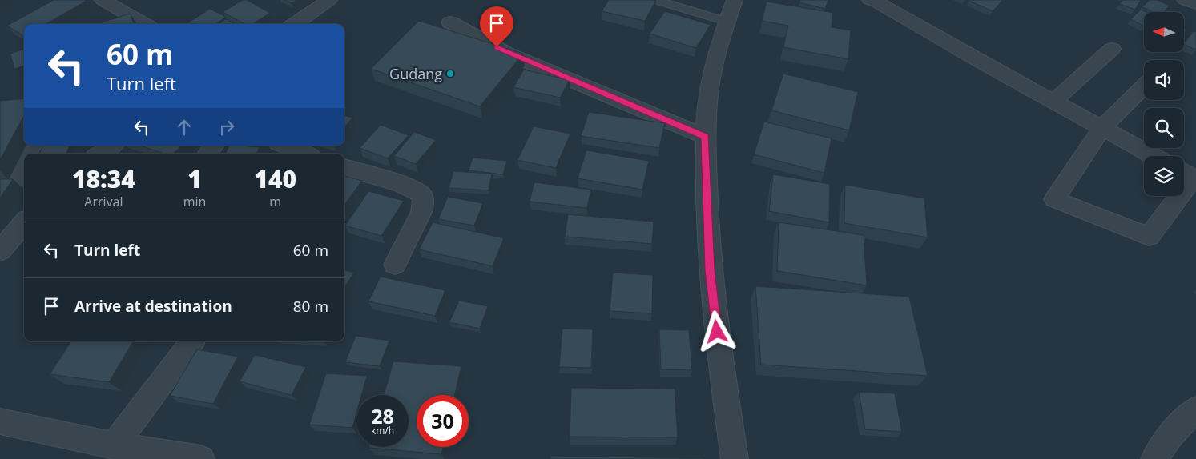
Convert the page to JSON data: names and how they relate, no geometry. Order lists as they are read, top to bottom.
{
  "places": ["Gudang"],
  "north": "left",
  "page": {
    "turn": ["60 m", "Turn left"],
    "eta": [
      "18:34",
      "Arrival",
      "1",
      "min",
      "140",
      "m"
    ],
    "list": [
      {
        "name": "Turn left",
        "value": "60 m"
      },
      {
        "name": "Arrive at destination",
        "value": "80 m"
      }
    ],
    "speed": "28 km/h",
    "limit": "30"
  }
}
